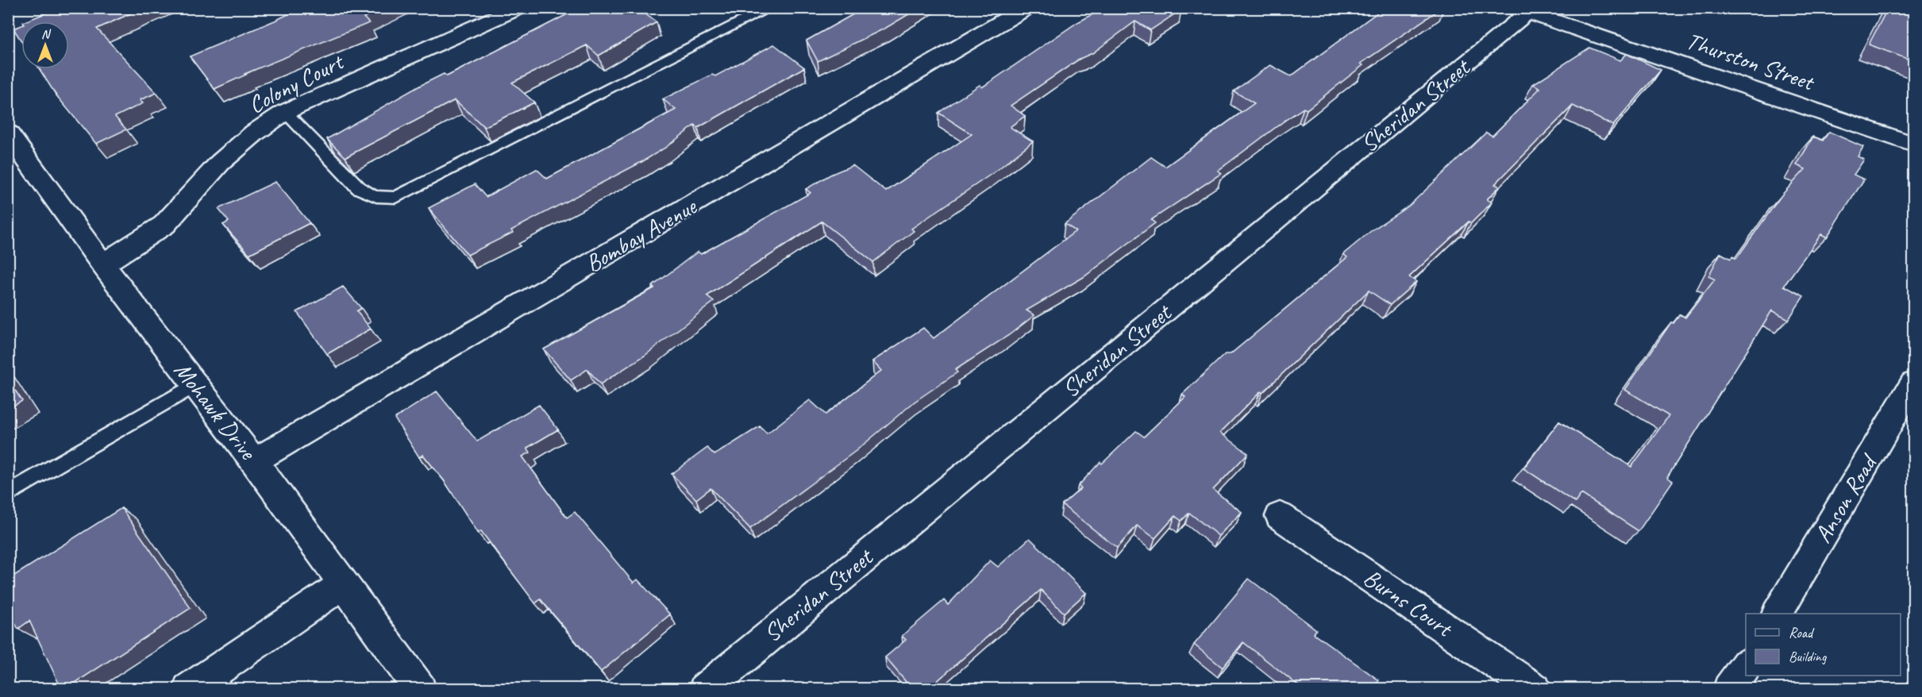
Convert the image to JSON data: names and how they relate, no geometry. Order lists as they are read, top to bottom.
{
  "streets": {
    "street": [
      "Thurston Street",
      "Colony Court",
      "Sheridan Street",
      "Bombay Avenue",
      "Mohawk Drive",
      "Anson Road",
      "Burns Court"
    ]
  },
  "crossings": [
    ["Thurston Street", "Sheridan Street"],
    ["Colony Court", "Mohawk Drive"],
    ["Bombay Avenue", "Mohawk Drive"]
  ],
  "legend": ["Road", "Building"],
  "north": "top"
}
